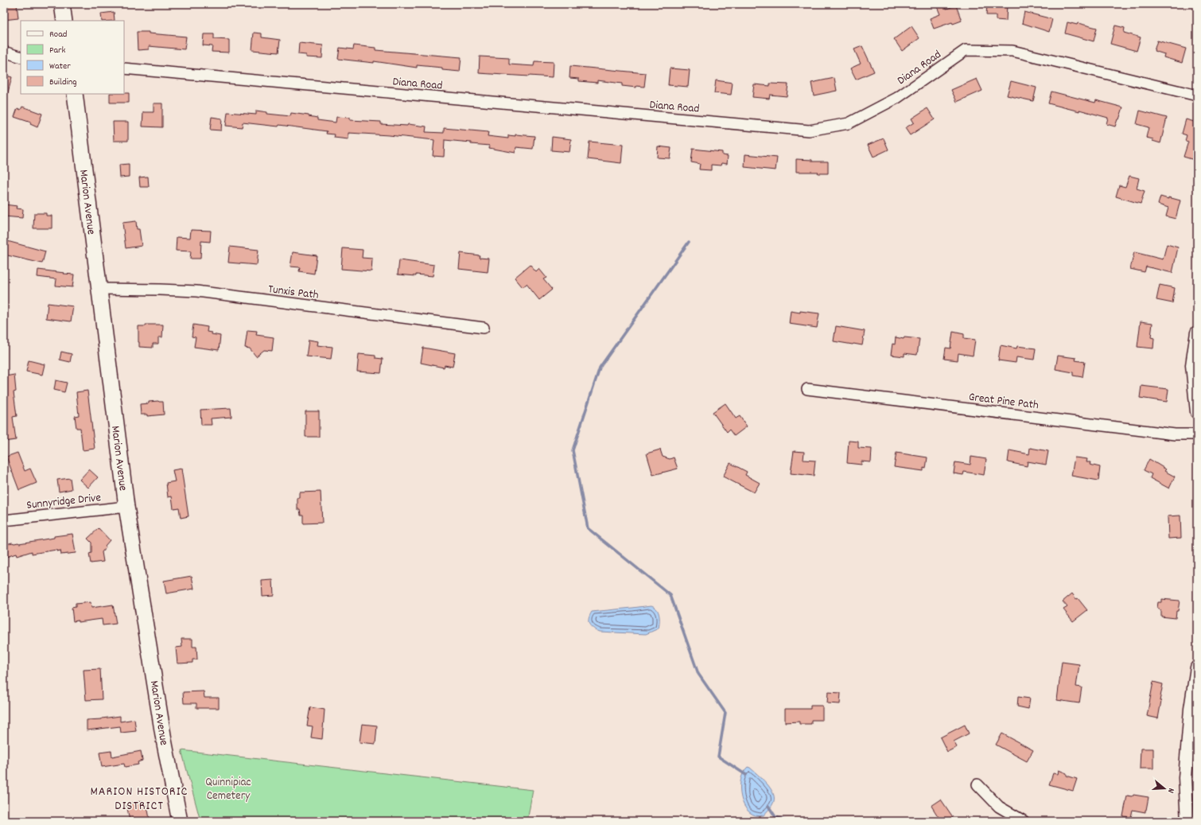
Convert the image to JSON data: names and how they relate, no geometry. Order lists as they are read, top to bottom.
{
  "streets": {
    "main road": ["Marion Avenue"],
    "street": [
      "Diana Road",
      "Tunxis Path",
      "Great Pine Path",
      "Sunnyridge Drive"
    ]
  },
  "crossings": [
    ["Marion Avenue", "Tunxis Path"],
    ["Marion Avenue", "Sunnyridge Drive"]
  ],
  "districts": ["MARION HISTORIC DISTRICT"],
  "parks": ["Quinnipiac Cemetery"],
  "legend": [
    "Road",
    "Park",
    "Water",
    "Building"
  ],
  "north": "right"
}
